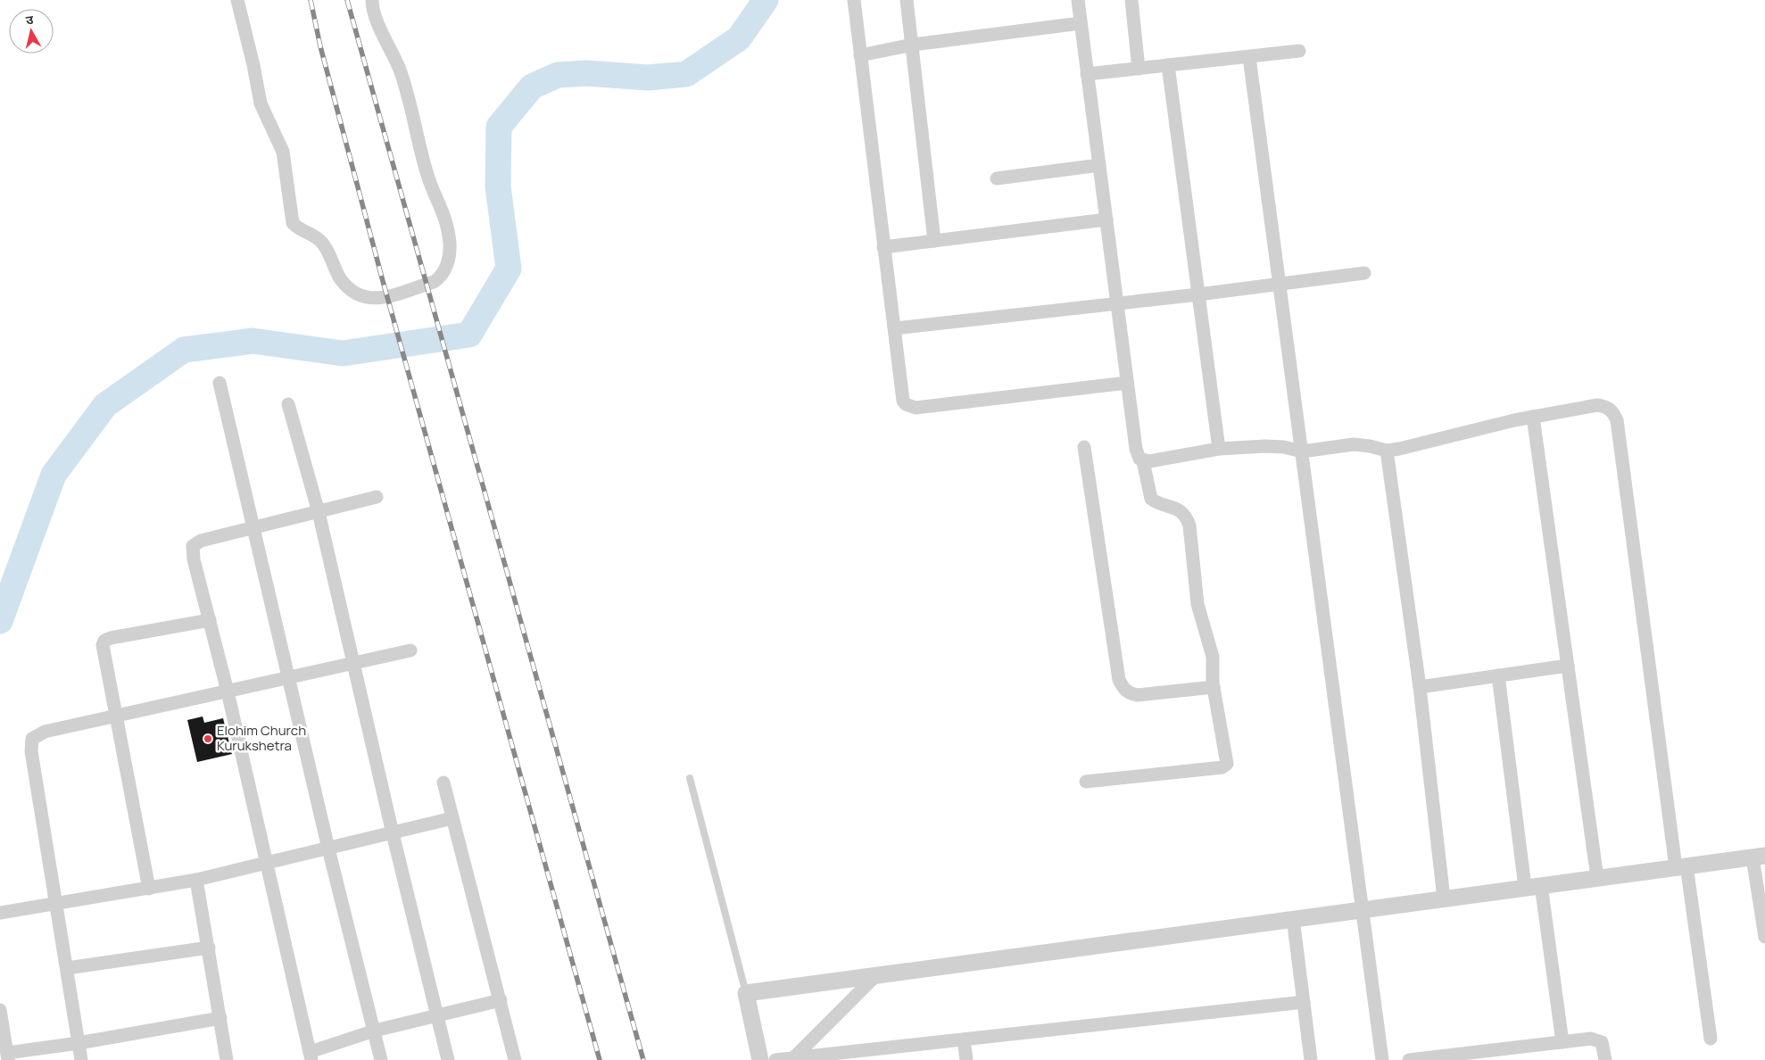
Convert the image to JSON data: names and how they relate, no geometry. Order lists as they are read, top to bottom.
{
  "places": ["Elohim Church Kurukshetra"],
  "north": "top"
}
